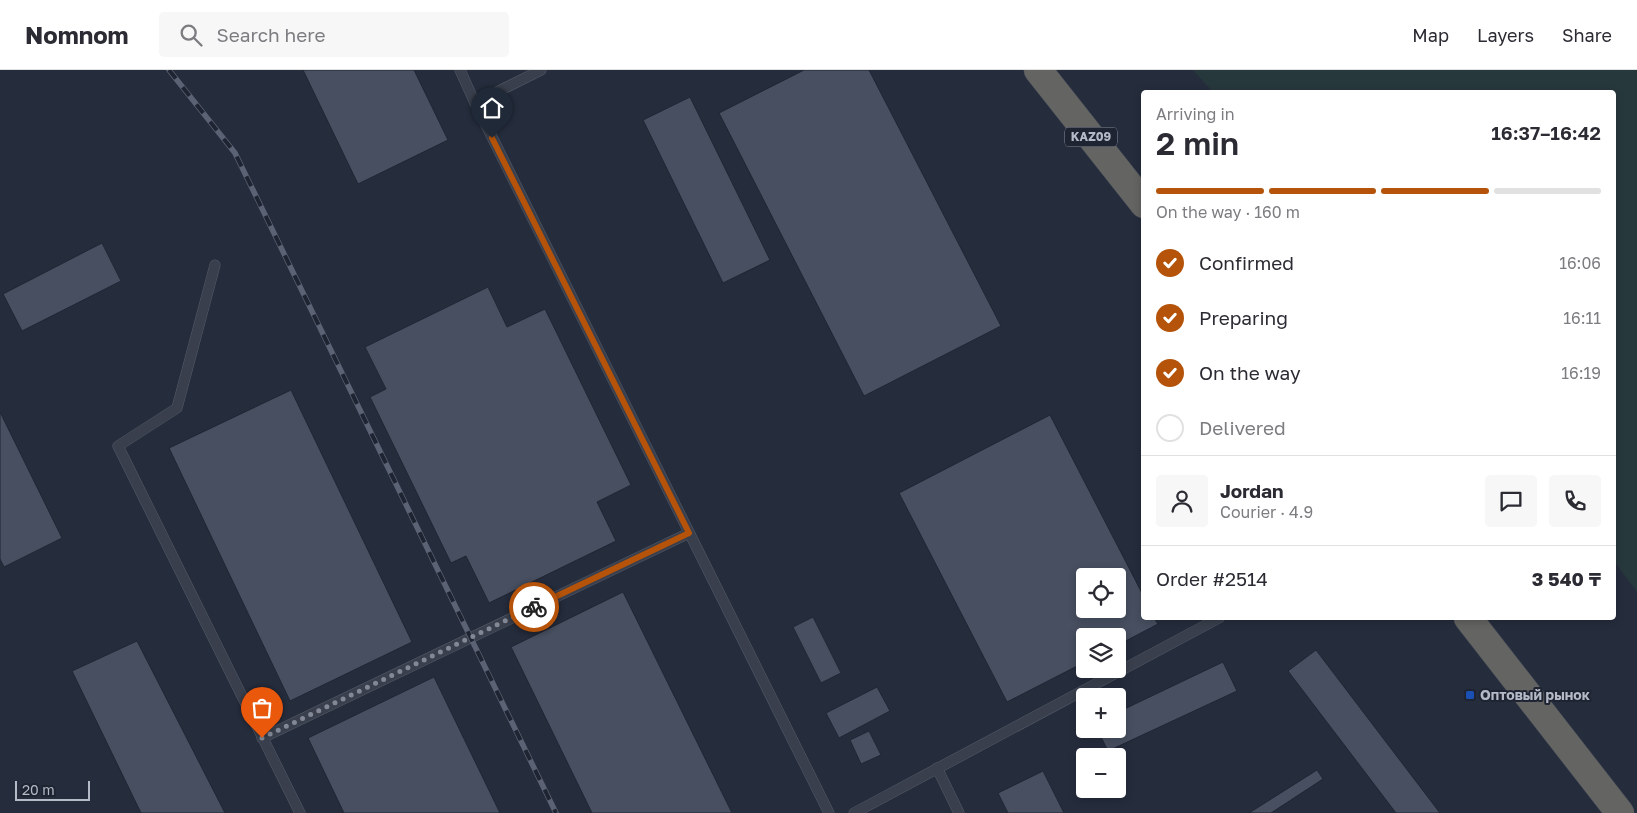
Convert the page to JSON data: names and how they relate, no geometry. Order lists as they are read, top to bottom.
{
  "streets": {
    "highway": ["KAZ09"]
  },
  "places": {
    "transit": ["Оптовый рынок"]
  },
  "scale_bar": "20 m",
  "page": {
    "header": "Nomnom",
    "search": "Search here",
    "nav": ["Map", "Layers", "Share"],
    "heading": ["2 min", "Arriving in", "16:37–16:42"],
    "panel": [
      "Jordan",
      "Courier · 4.9",
      "Order #2514",
      "3 540 ₸"
    ],
    "bar": "On the way · 160 m",
    "list": [
      ["Confirmed", "16:06"],
      ["Preparing", "16:11"],
      ["On the way", "16:19"],
      "Delivered"
    ],
    "map_buttons": ["+", "−"],
    "scale": "20 m"
  }
}
